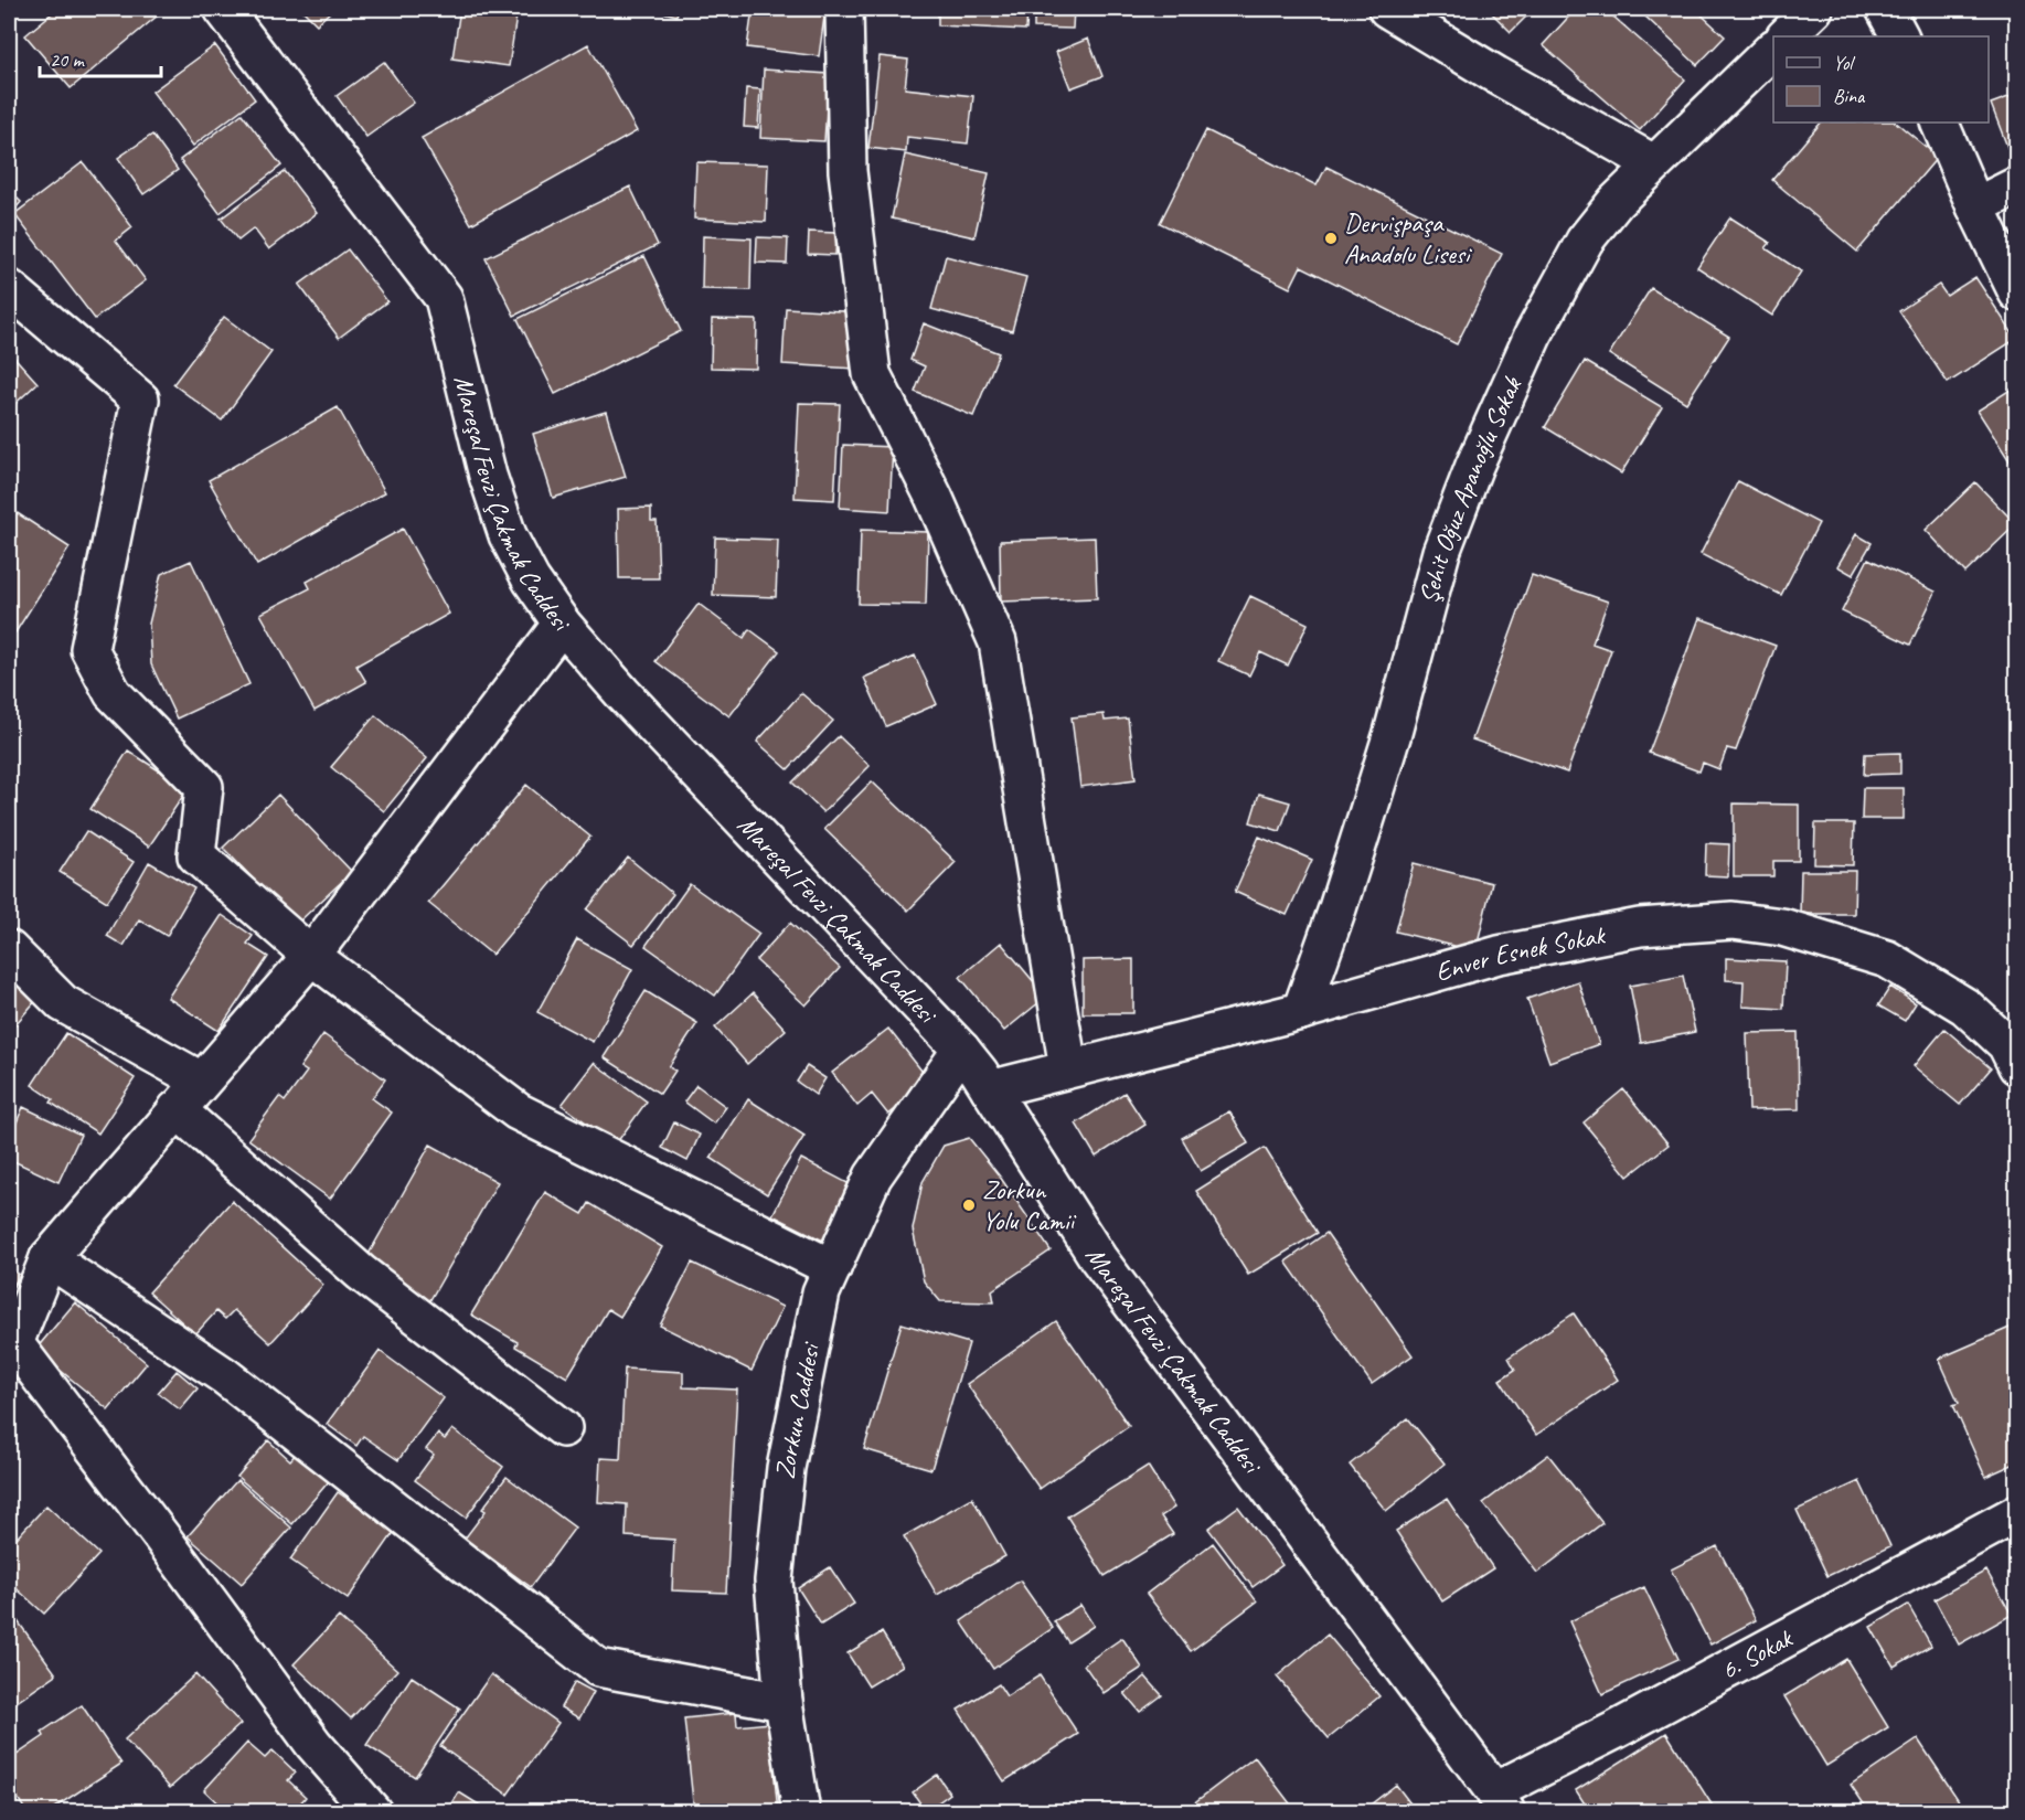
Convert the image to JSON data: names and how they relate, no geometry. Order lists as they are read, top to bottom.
{
  "streets": {
    "street": [
      "Şehit Oğuz Apanoğlu Sokak",
      "Mareşal Fevzi Çakmak Caddesi",
      "Enver Esnek Sokak",
      "Zorkun Caddesi",
      "6. Sokak"
    ]
  },
  "crossings": [
    ["Şehit Oğuz Apanoğlu Sokak", "Enver Esnek Sokak"],
    ["Mareşal Fevzi Çakmak Caddesi", "Enver Esnek Sokak"],
    ["Mareşal Fevzi Çakmak Caddesi", "Zorkun Caddesi"],
    ["Mareşal Fevzi Çakmak Caddesi", "6. Sokak"]
  ],
  "places": ["Dervişpaşa Anadolu Lisesi", "Zorkun Yolu Camii"],
  "legend": ["Yol", "Bina"],
  "scale_bar": "20 m"
}
